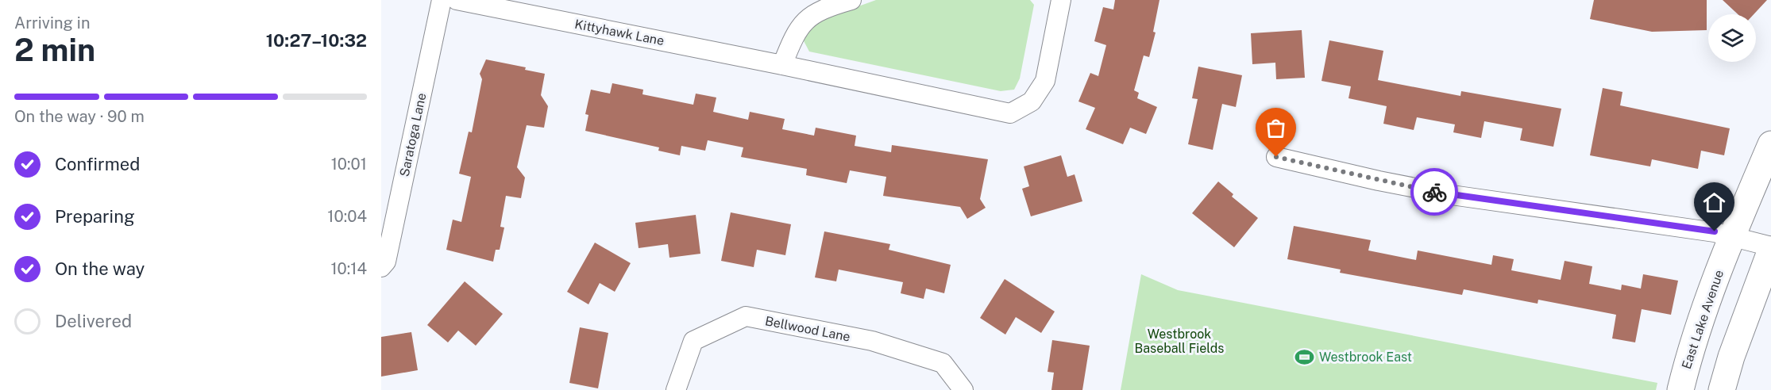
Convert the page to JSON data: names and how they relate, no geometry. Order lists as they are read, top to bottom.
{
  "streets": {
    "main road": ["East Lake Avenue"],
    "street": ["Kittyhawk Lane", "Saratoga Lane", "Bellwood Lane"]
  },
  "parks": ["Westbrook Baseball Fields"],
  "places": {
    "sports": ["Westbrook East"]
  },
  "page": {
    "heading": ["2 min", "Arriving in", "10:27–10:32"],
    "bar": "On the way · 90 m",
    "list": [
      ["Confirmed", "10:01"],
      ["Preparing", "10:04"],
      ["On the way", "10:14"],
      "Delivered"
    ]
  }
}
